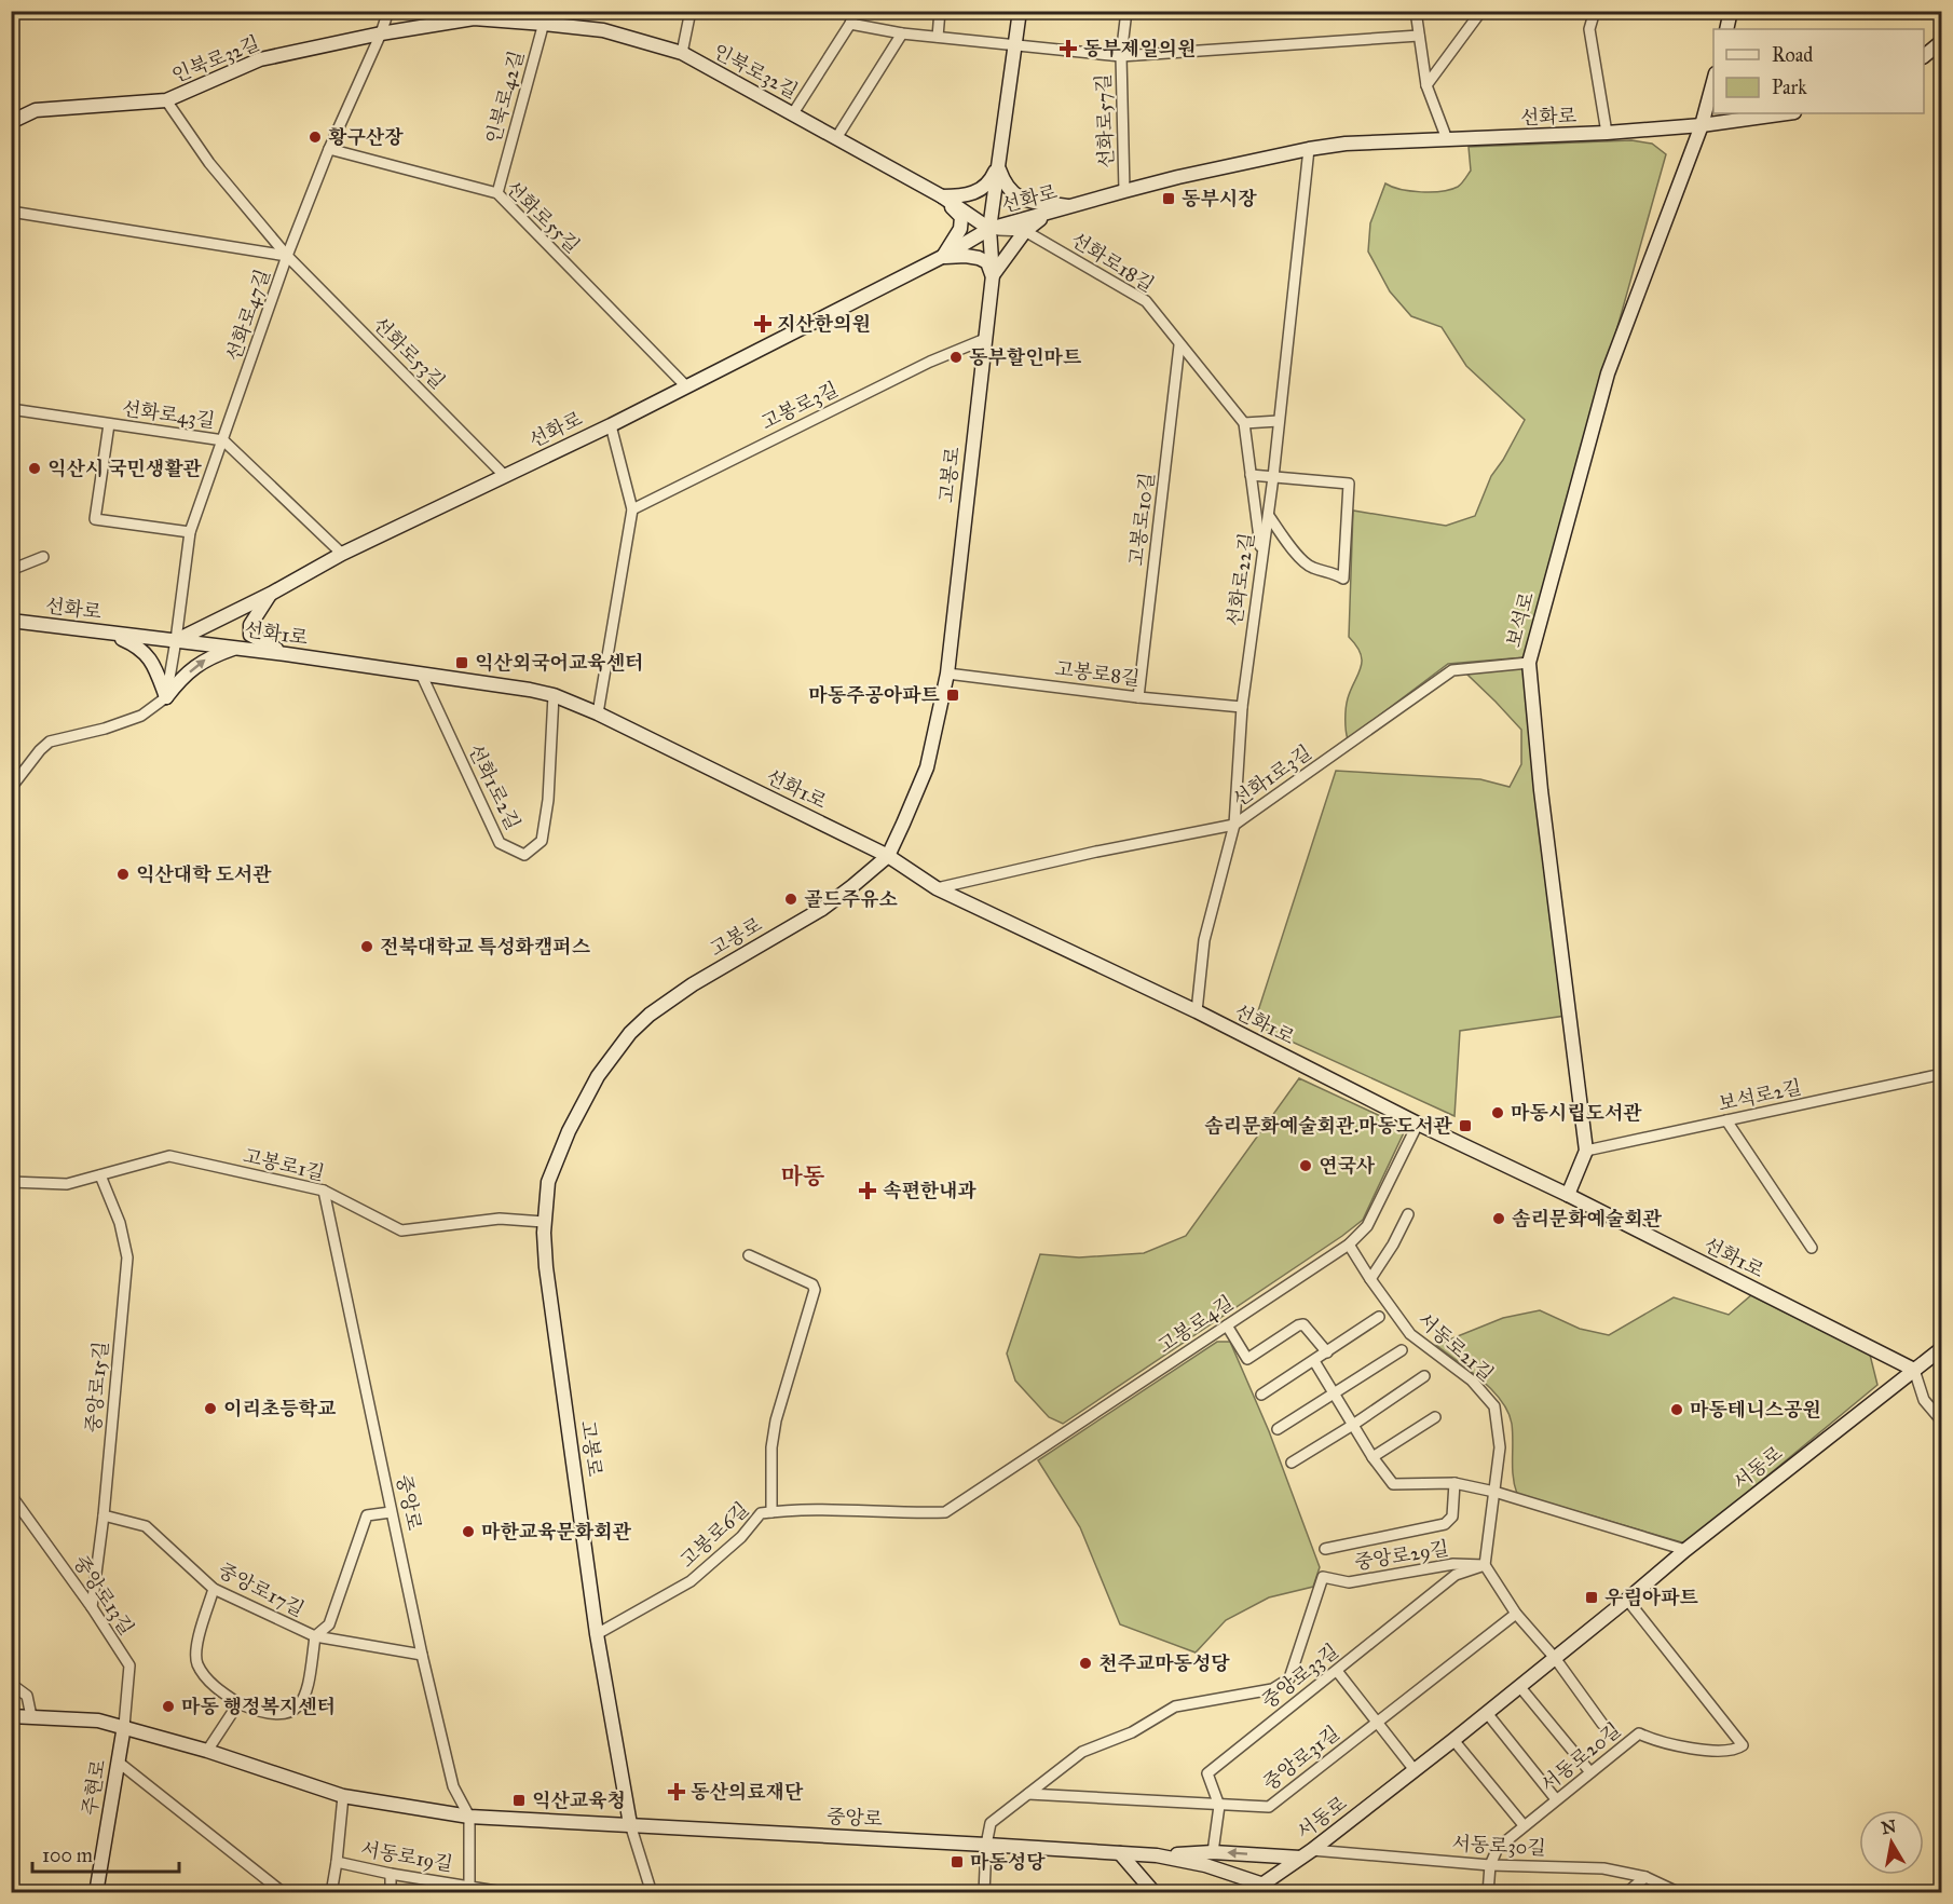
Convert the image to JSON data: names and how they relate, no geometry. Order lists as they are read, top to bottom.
{
  "streets": {
    "street": [
      "인북로32길",
      "인북로42길",
      "선화로",
      "선화로57길",
      "선화로55길",
      "선화로18길",
      "선화로47길",
      "선화로53길",
      "고봉로3길",
      "선화로43길",
      "고봉로",
      "고봉로10길",
      "선화로22길",
      "보석로",
      "선화1로",
      "고봉로8길",
      "선화1로3길",
      "선화1로2길",
      "보석로2길",
      "고봉로1길",
      "고봉로4길",
      "서동로21길",
      "중앙로15길",
      "서동로",
      "중앙로",
      "고봉로6길",
      "중앙로29길",
      "중앙로17길",
      "중앙로13길",
      "중앙로33길",
      "서동로20길",
      "중앙로31길",
      "주현로",
      "서동로30길",
      "서동로19길"
    ]
  },
  "crossings": [
    ["인북로32길", "인북로42길"],
    ["인북로32길", "선화로"],
    ["인북로32길", "선화로18길"],
    ["인북로32길", "선화로47길"],
    ["인북로32길", "선화로53길"],
    ["인북로32길", "고봉로"],
    ["인북로42길", "선화로55길"],
    ["선화로", "선화로57길"],
    ["선화로", "선화로55길"],
    ["선화로", "선화로18길"],
    ["선화로", "선화로47길"],
    ["선화로", "선화로53길"],
    ["선화로", "고봉로"],
    ["선화로", "선화로22길"],
    ["선화로", "보석로"],
    ["선화로", "선화1로"],
    ["선화로55길", "선화로47길"],
    ["선화로18길", "고봉로"],
    ["선화로18길", "고봉로10길"],
    ["선화로47길", "선화로53길"],
    ["선화로47길", "선화로43길"],
    ["선화로47길", "선화1로"],
    ["고봉로3길", "고봉로"],
    ["고봉로", "선화1로"],
    ["고봉로", "고봉로8길"],
    ["고봉로", "고봉로1길"],
    ["고봉로", "중앙로"],
    ["고봉로", "고봉로6길"],
    ["고봉로10길", "고봉로8길"],
    ["선화로22길", "선화1로"],
    ["선화로22길", "고봉로8길"],
    ["선화로22길", "선화1로3길"],
    ["보석로", "선화1로"],
    ["보석로", "선화1로3길"],
    ["보석로", "보석로2길"],
    ["선화1로", "선화1로3길"],
    ["선화1로", "선화1로2길"],
    ["선화1로", "고봉로4길"],
    ["선화1로", "서동로"],
    ["고봉로1길", "중앙로15길"],
    ["고봉로1길", "중앙로"],
    ["고봉로4길", "서동로21길"],
    ["고봉로4길", "고봉로6길"],
    ["서동로21길", "중앙로29길"],
    ["서동로21길", "중앙로33길"],
    ["중앙로15길", "중앙로17길"],
    ["중앙로15길", "중앙로13길"],
    ["서동로", "중앙로"],
    ["서동로", "서동로20길"],
    ["서동로", "서동로30길"],
    ["중앙로", "중앙로29길"],
    ["중앙로", "중앙로17길"],
    ["중앙로", "중앙로13길"],
    ["중앙로", "주현로"],
    ["중앙로", "서동로19길"],
    ["중앙로29길", "중앙로33길"],
    ["중앙로29길", "중앙로31길"],
    ["중앙로13길", "주현로"],
    ["중앙로33길", "중앙로31길"],
    ["서동로20길", "서동로30길"]
  ],
  "districts": ["마동"],
  "places": {
    "health": [
      "동부제일의원",
      "지산한의원",
      "속편한내과",
      "동산의료재단"
    ],
    "other": [
      "황구산장",
      "동부할인마트",
      "익산시 국민생활관",
      "익산대학 도서관",
      "골드주유소",
      "전북대학교 특성화캠퍼스",
      "마동시립도서관",
      "연국사",
      "솜리문화예술회관",
      "이리초등학교",
      "마동테니스공원",
      "마한교육문화회관",
      "천주교마동성당",
      "마동 행정복지센터"
    ],
    "transit": [
      "동부시장",
      "익산외국어교육센터",
      "마동주공아파트",
      "솜리문화예술회관.마동도서관",
      "우림아파트",
      "익산교육청",
      "마동성당"
    ]
  },
  "legend": ["Road", "Park"],
  "scale_bar": "100 m",
  "north": "top"
}
